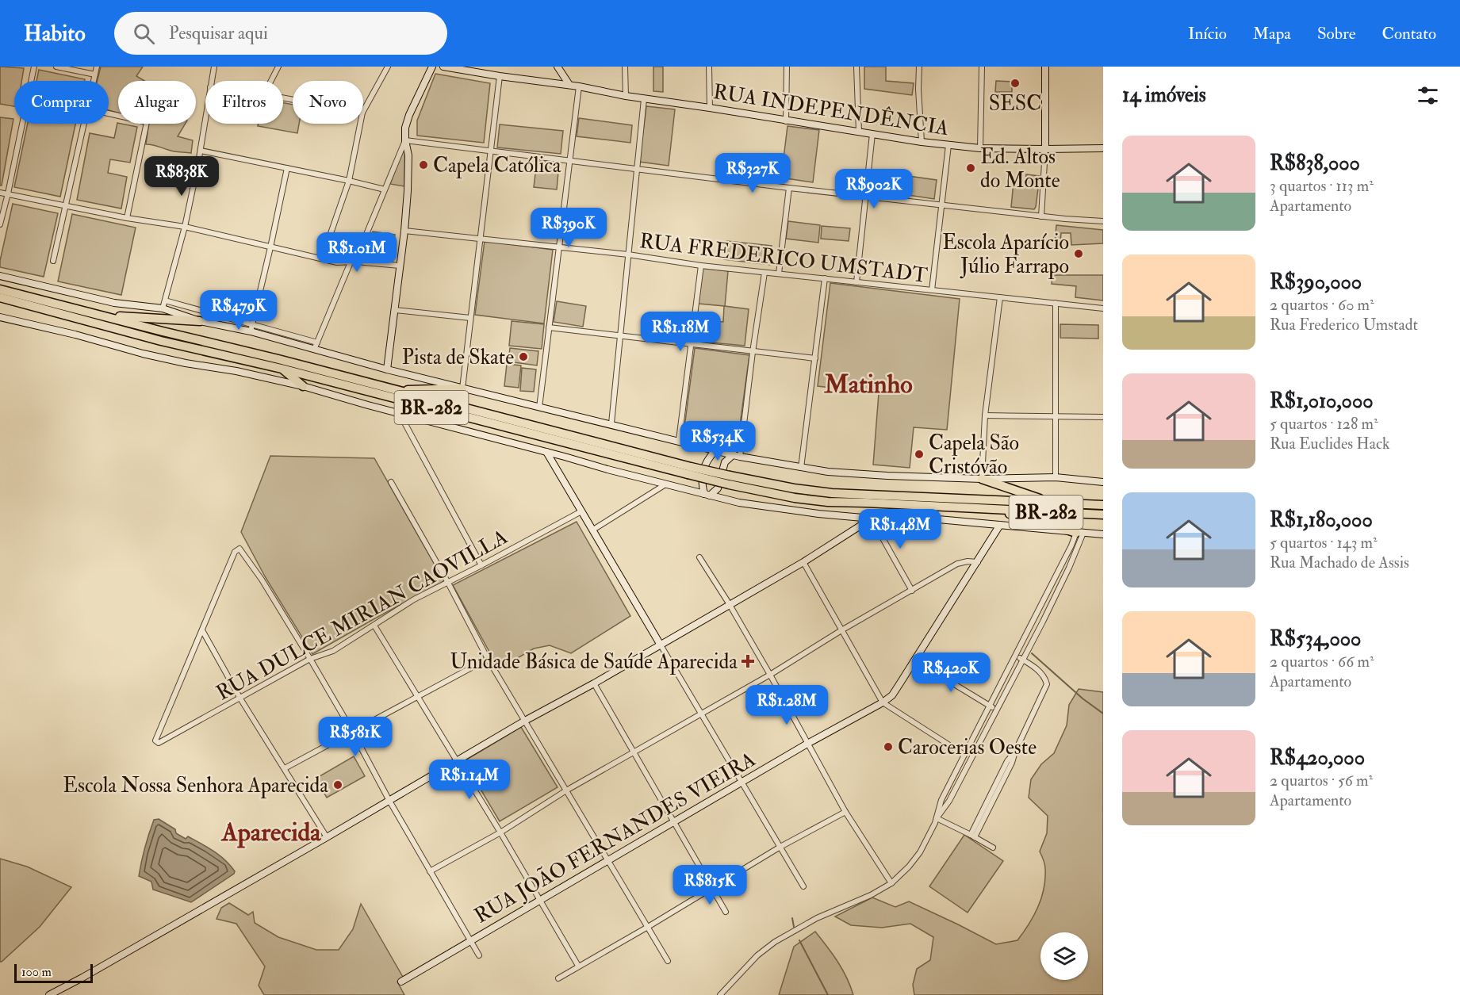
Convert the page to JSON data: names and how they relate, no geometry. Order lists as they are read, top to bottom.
{
  "streets": {
    "highway": ["BR-282"],
    "street": [
      "RUA INDEPENDÊNCIA",
      "RUA FREDERICO UMSTADT",
      "RUA DULCE MIRIAN CAOVILLA",
      "RUA JOÃO FERNANDES VIEIRA"
    ]
  },
  "districts": ["Matinho", "Aparecida"],
  "places": {
    "other": [
      "SESC",
      "Capela Católica",
      "Ed. Altos do Monte",
      "Escola Aparício Júlio Farrapo",
      "Pista de Skate",
      "Capela São Cristóvão",
      "Carocerias Oeste",
      "Escola Nossa Senhora Aparecida"
    ],
    "health": ["Unidade Básica de Saúde Aparecida"]
  },
  "scale_bar": "100 m",
  "page": {
    "header": "Habito",
    "search": "Pesquisar aqui",
    "nav": [
      "Início",
      "Mapa",
      "Sobre",
      "Contato"
    ],
    "heading": "14 imóveis",
    "chip": [
      "Comprar",
      "Alugar",
      "Filtros",
      "Novo"
    ],
    "list": [
      {
        "name": "R$838,000",
        "note": "3 quartos · 113 m² · Apartamento"
      },
      {
        "name": "R$390,000",
        "note": "2 quartos · 60 m² · Rua Frederico Umstadt"
      },
      {
        "name": "R$1,010,000",
        "note": "5 quartos · 128 m² · Rua Euclides Hack"
      },
      {
        "name": "R$1,180,000",
        "note": "5 quartos · 143 m² · Rua Machado de Assis"
      },
      {
        "name": "R$534,000",
        "note": "2 quartos · 66 m² · Apartamento"
      },
      {
        "name": "R$420,000",
        "note": "2 quartos · 56 m² · Apartamento"
      }
    ],
    "price": [
      "R$327K",
      "R$838K",
      "R$902K",
      "R$390K",
      "R$1.01M",
      "R$479K",
      "R$1.18M",
      "R$534K",
      "R$1.48M",
      "R$420K",
      "R$1.28M",
      "R$581K",
      "R$1.14M",
      "R$815K"
    ],
    "scale": "100 m"
  }
}
